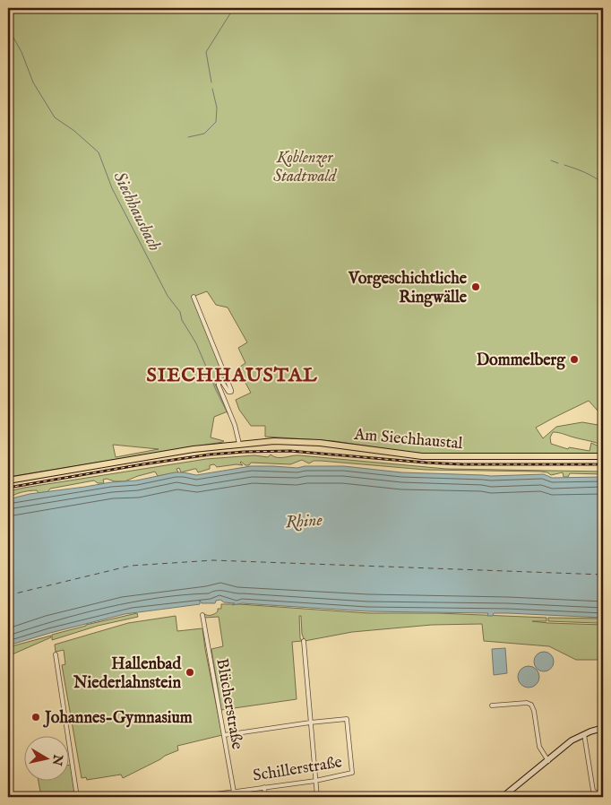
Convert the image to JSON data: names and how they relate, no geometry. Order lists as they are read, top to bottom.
{
  "streets": {
    "main road": ["Am Siechhaustal"],
    "street": ["Blücherstraße", "Schillerstraße"]
  },
  "crossings": [
    ["Blücherstraße", "Schillerstraße"]
  ],
  "districts": ["SIECHHAUSTAL"],
  "water": ["Siechhausbach", "Rhine"],
  "parks": ["Koblenzer Stadtwald"],
  "places": [
    "Vorgeschichtliche Ringwälle",
    "Dommelberg",
    "Hallenbad Niederlahnstein",
    "Johannes-Gymnasium"
  ],
  "north": "right"
}
